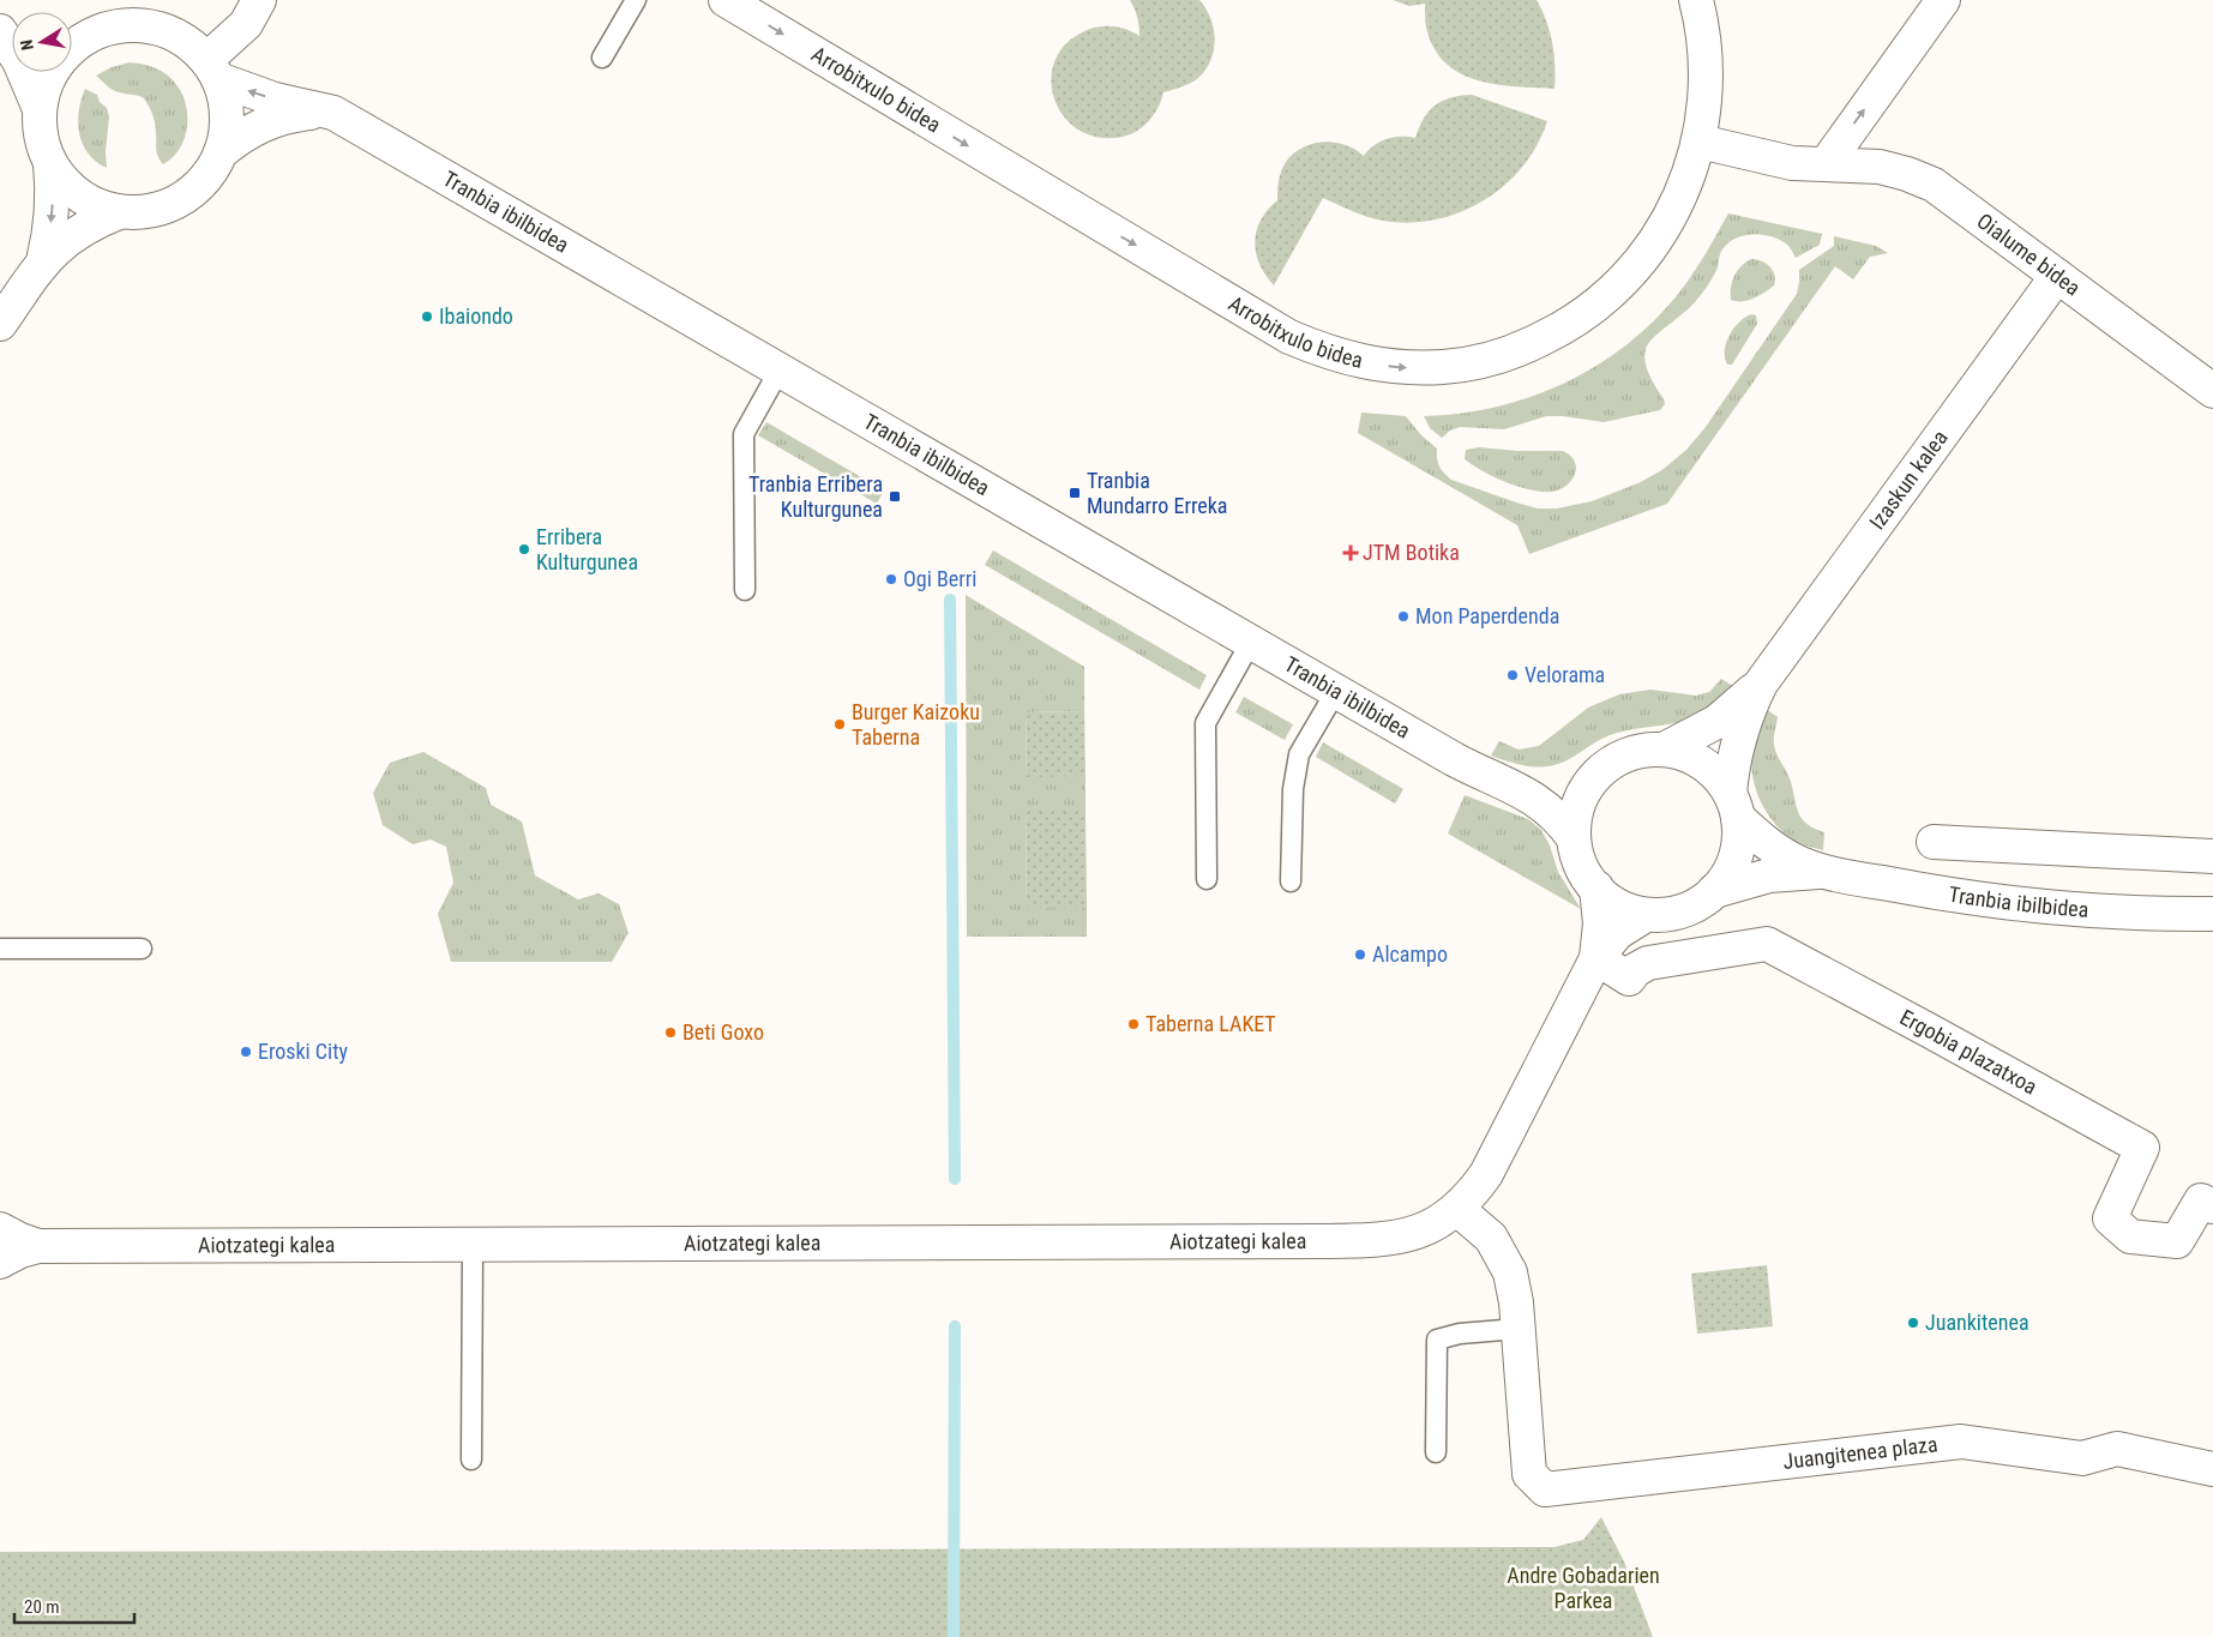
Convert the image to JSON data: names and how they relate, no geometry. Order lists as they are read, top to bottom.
{
  "streets": {
    "street": [
      "Arrobitxulo bidea",
      "Tranbia ibilbidea",
      "Oialume bidea",
      "Izaskun kalea",
      "Ergobia plazatxoa",
      "Aiotzategi kalea",
      "Juangitenea plaza"
    ]
  },
  "crossings": [
    ["Arrobitxulo bidea", "Oialume bidea"],
    ["Tranbia ibilbidea", "Izaskun kalea"],
    ["Tranbia ibilbidea", "Aiotzategi kalea"],
    ["Oialume bidea", "Izaskun kalea"],
    ["Izaskun kalea", "Aiotzategi kalea"],
    ["Ergobia plazatxoa", "Aiotzategi kalea"]
  ],
  "one_way": ["Arrobitxulo bidea"],
  "parks": ["Andre Gobadarien Parkea"],
  "places": {
    "other": [
      "Ibaiondo",
      "Erribera Kulturgunea",
      "Ogi Berri",
      "Mon Paperdenda",
      "Velorama",
      "Burger Kaizoku Taberna",
      "Alcampo",
      "Taberna LAKET",
      "Beti Goxo",
      "Eroski City",
      "Juankitenea"
    ],
    "transit": ["Tranbia Mundarro Erreka", "Tranbia Erribera Kulturgunea"],
    "health": ["JTM Botika"]
  },
  "scale_bar": "20 m",
  "north": "left"
}
